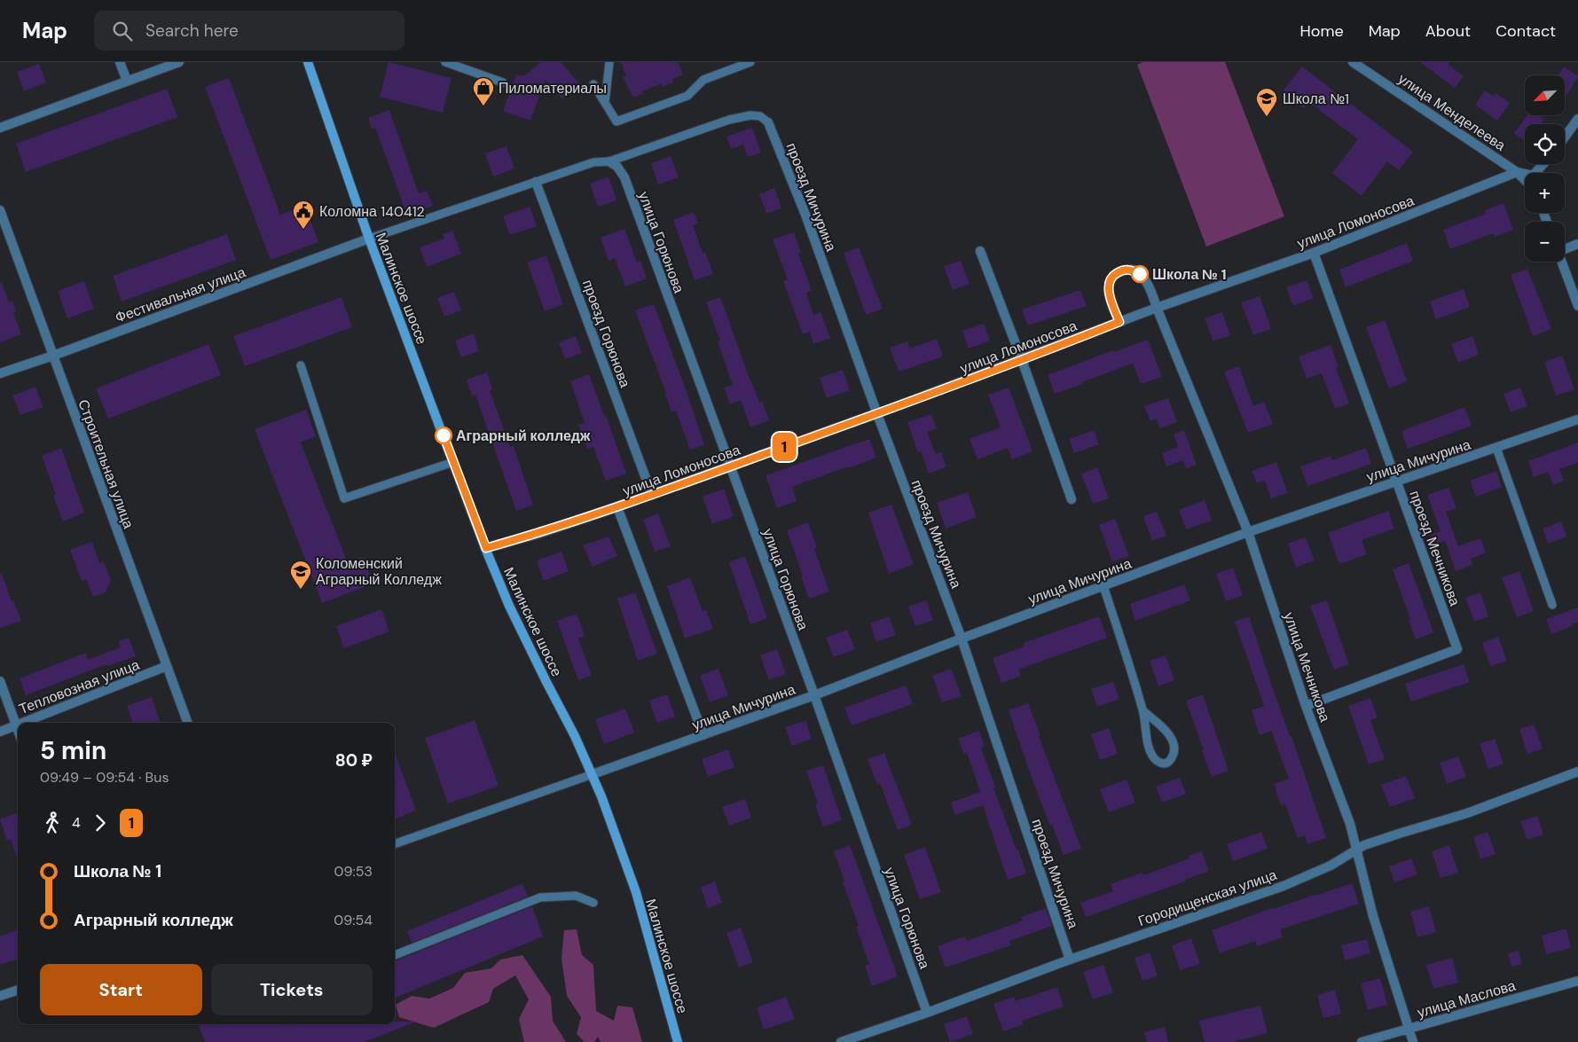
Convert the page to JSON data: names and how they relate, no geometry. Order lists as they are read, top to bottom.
{
  "streets": {
    "main road": ["Малинское шоссе"],
    "street": [
      "улица Менделеева",
      "проезд Мичурина",
      "улица Ломоносова",
      "улица Горюнова",
      "Фестивальная улица",
      "проезд Горюнова",
      "улица Мичурина",
      "Строительная улица",
      "проезд Мечникова",
      "улица Мечникова",
      "Тепловозная улица",
      "Городищенская улица",
      "улица Маслова"
    ]
  },
  "crossings": [
    ["улица Менделеева", "улица Ломоносова"],
    ["проезд Мичурина", "улица Ломоносова"],
    ["проезд Мичурина", "улица Мичурина"],
    ["проезд Мичурина", "Городищенская улица"],
    ["улица Ломоносова", "улица Горюнова"],
    ["улица Ломоносова", "Малинское шоссе"],
    ["улица Ломоносова", "проезд Горюнова"],
    ["улица Ломоносова", "проезд Мечникова"],
    ["улица Ломоносова", "улица Мечникова"],
    ["улица Горюнова", "улица Мичурина"],
    ["улица Горюнова", "Городищенская улица"],
    ["Малинское шоссе", "Фестивальная улица"],
    ["Малинское шоссе", "улица Мичурина"],
    ["Фестивальная улица", "Строительная улица"],
    ["улица Мичурина", "проезд Мечникова"],
    ["улица Мичурина", "улица Мечникова"],
    ["Строительная улица", "Тепловозная улица"],
    ["проезд Мечникова", "улица Мечникова"],
    ["улица Мечникова", "Городищенская улица"],
    ["улица Мечникова", "улица Маслова"]
  ],
  "places": {
    "shop": ["Пиломатериалы"],
    "school or university": ["Школа №1", "Коломенский Аграрный Колледж"],
    "public building": ["Коломна 140412"],
    "other": ["Школа № 1", "Аграрный колледж"]
  },
  "lines": ["bus line 1"],
  "north": "bottom left",
  "page": {
    "header": "Map",
    "search": "Search here",
    "nav": [
      "Home",
      "Map",
      "About",
      "Contact"
    ],
    "on_map": "1",
    "map_buttons": ["+", "−"],
    "heading": ["5 min", "09:49 – 09:54 · Bus", "80 ₽"],
    "legs": ["4", "1"],
    "list": [
      {
        "name": "Школа № 1",
        "value": "09:53"
      },
      {
        "name": "Аграрный колледж",
        "value": "09:54"
      }
    ],
    "buttons": ["Start", "Tickets"]
  }
}
